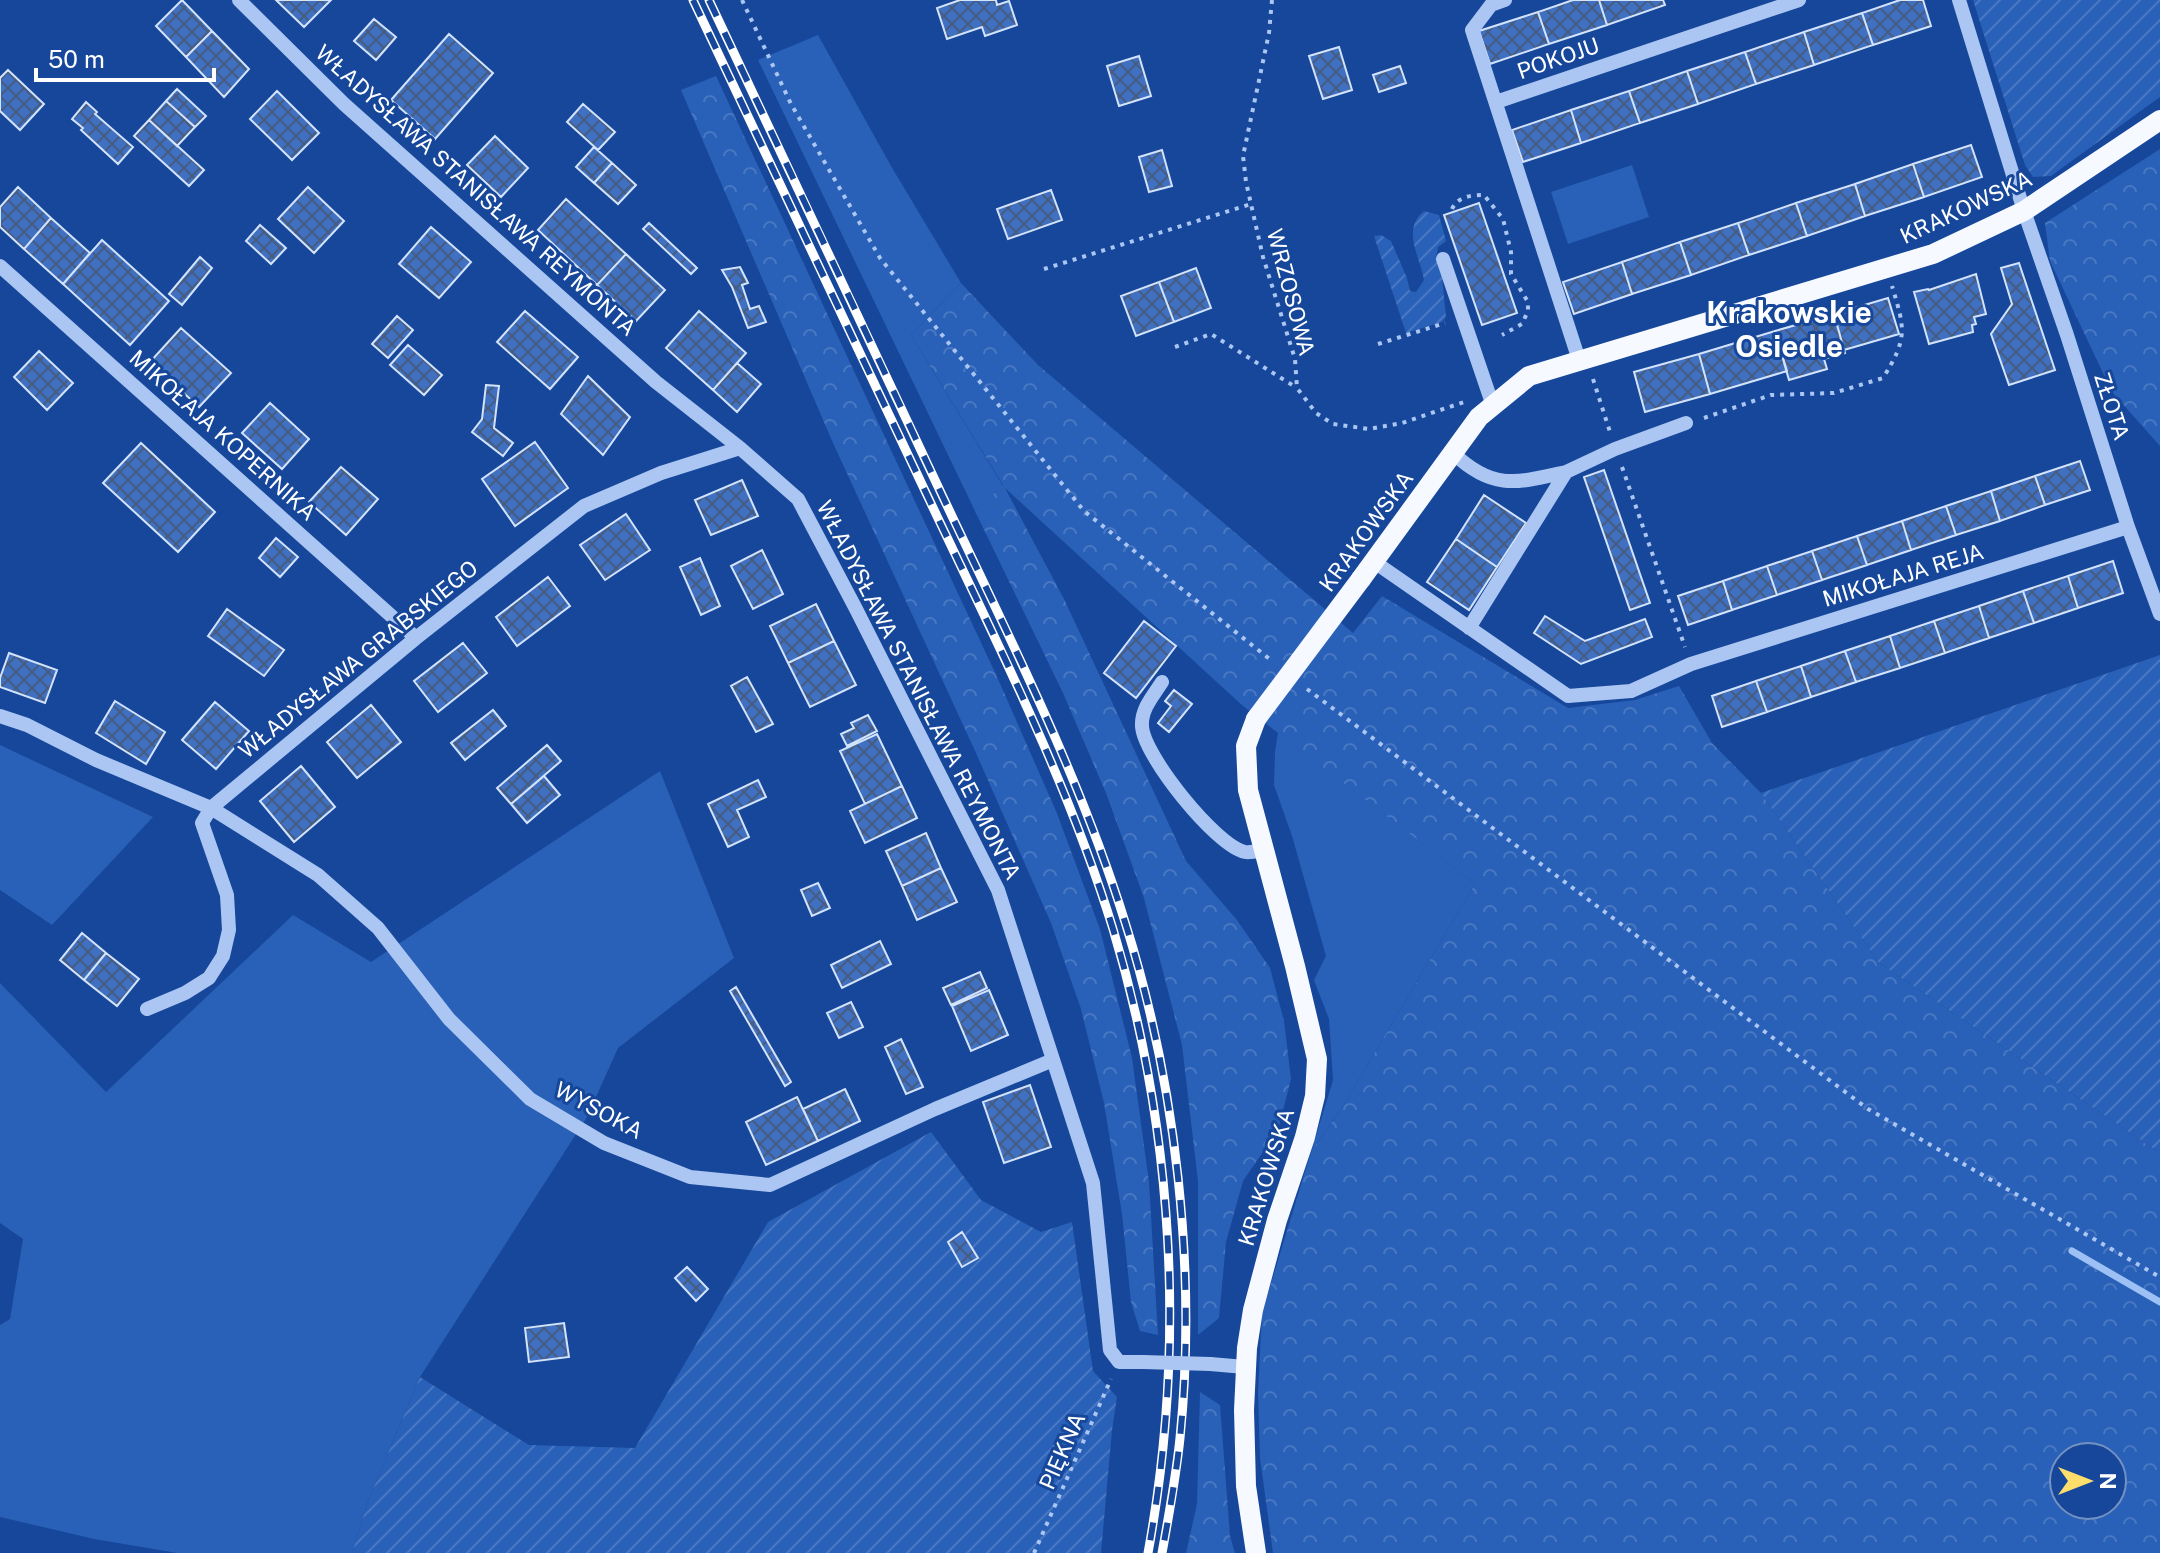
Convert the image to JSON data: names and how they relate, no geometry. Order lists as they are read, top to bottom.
{
  "streets": {
    "main road": ["KRAKOWSKA"],
    "street": [
      "POKOJU",
      "WŁADYSŁAWA STANISŁAWA REYMONTA",
      "ZŁOTA",
      "MIKOŁAJA KOPERNIKA",
      "MIKOŁAJA REJA",
      "WŁADYSŁAWA GRABSKIEGO",
      "WYSOKA"
    ],
    "path": ["WRZOSOWA", "PIĘKNA"]
  },
  "crossings": [
    ["POKOJU", "KRAKOWSKA"],
    ["WŁADYSŁAWA STANISŁAWA REYMONTA", "WŁADYSŁAWA GRABSKIEGO"],
    ["WŁADYSŁAWA STANISŁAWA REYMONTA", "WYSOKA"],
    ["WŁADYSŁAWA STANISŁAWA REYMONTA", "PIĘKNA"],
    ["KRAKOWSKA", "WRZOSOWA"],
    ["KRAKOWSKA", "ZŁOTA"],
    ["KRAKOWSKA", "MIKOŁAJA REJA"],
    ["ZŁOTA", "MIKOŁAJA REJA"],
    ["MIKOŁAJA KOPERNIKA", "WŁADYSŁAWA GRABSKIEGO"],
    ["WŁADYSŁAWA GRABSKIEGO", "WYSOKA"]
  ],
  "districts": ["Krakowskie Osiedle"],
  "scale_bar": "50 m",
  "north": "right"
}
